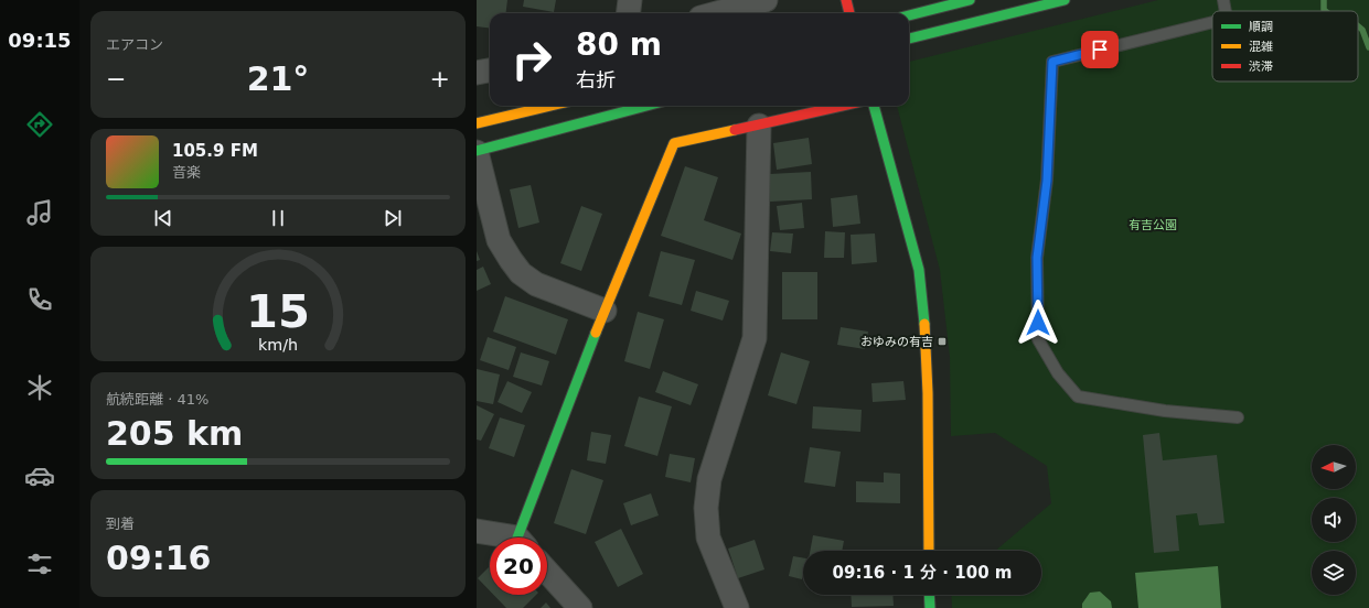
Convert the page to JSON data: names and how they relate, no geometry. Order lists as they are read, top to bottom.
{
  "parks": ["有吉公園"],
  "places": {
    "transit": ["おゆみの有吉"]
  },
  "legend": ["順調", "混雑", "渋滞"],
  "north": "left",
  "page": {
    "tabs": "09:15",
    "tile": [
      "エアコン",
      ["航続距離 · 41%", "205 km"],
      ["到着", "09:16"]
    ],
    "turn": ["80 m", "右折"],
    "heat": ["−", "21°", "+"],
    "song": ["105.9 FM", "音楽"],
    "limit": "20",
    "trip": "09:16 · 1 分 · 100 m",
    "gauge": ["15", "km/h"]
  }
}
